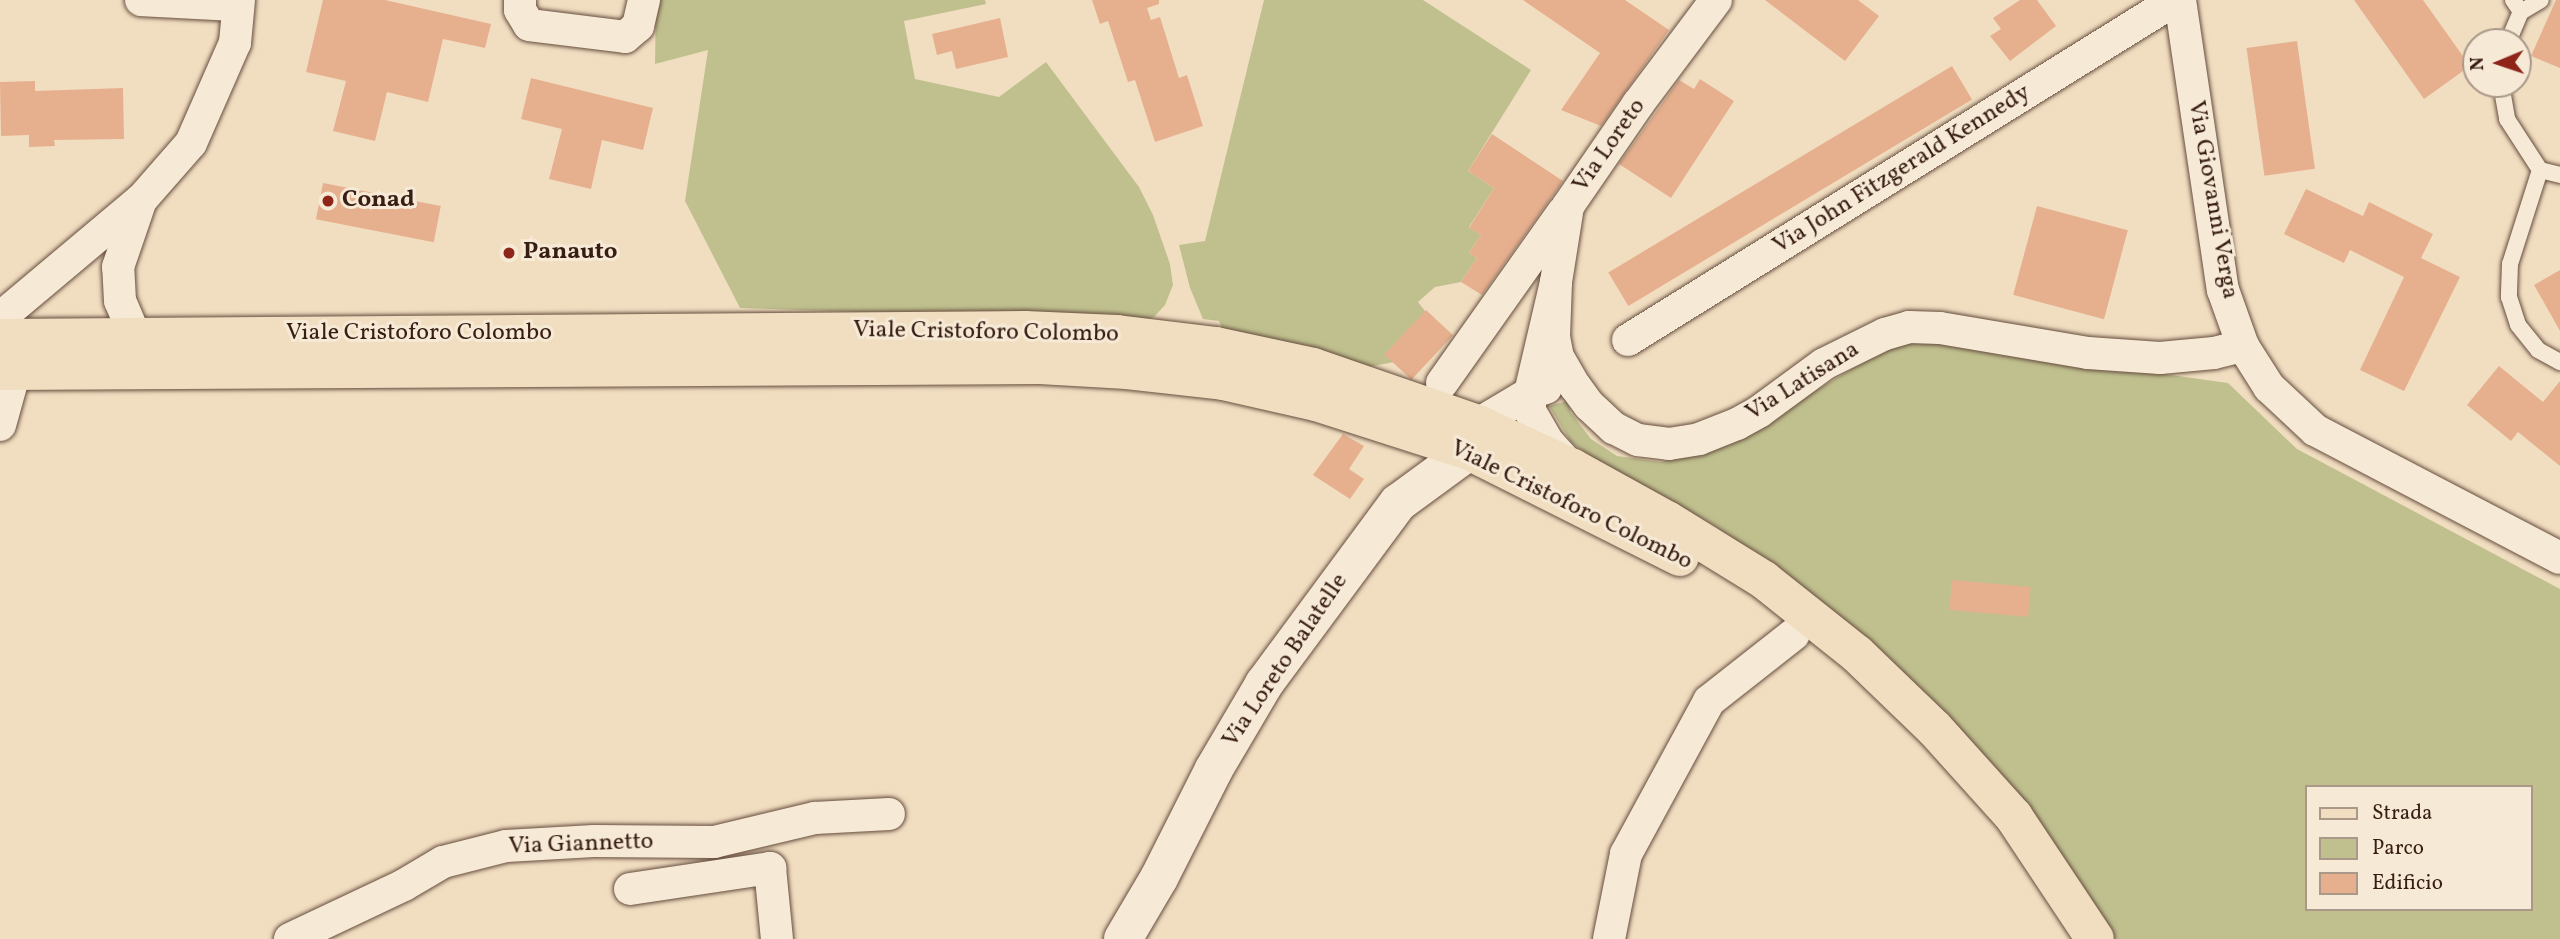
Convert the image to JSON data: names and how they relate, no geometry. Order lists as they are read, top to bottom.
{
  "streets": {
    "main road": ["Viale Cristoforo Colombo"],
    "street": [
      "Via Loreto",
      "Via John Fitzgerald Kennedy",
      "Via Giovanni Verga",
      "Via Latisana",
      "Via Loreto Balatelle",
      "Via Giannetto"
    ]
  },
  "crossings": [
    ["Via Loreto", "Via Latisana"],
    ["Via John Fitzgerald Kennedy", "Via Giovanni Verga"],
    ["Via Giovanni Verga", "Via Latisana"],
    ["Viale Cristoforo Colombo", "Via Loreto Balatelle"]
  ],
  "places": ["Conad", "Panauto"],
  "legend": ["Strada", "Parco", "Edificio"],
  "north": "left"
}
